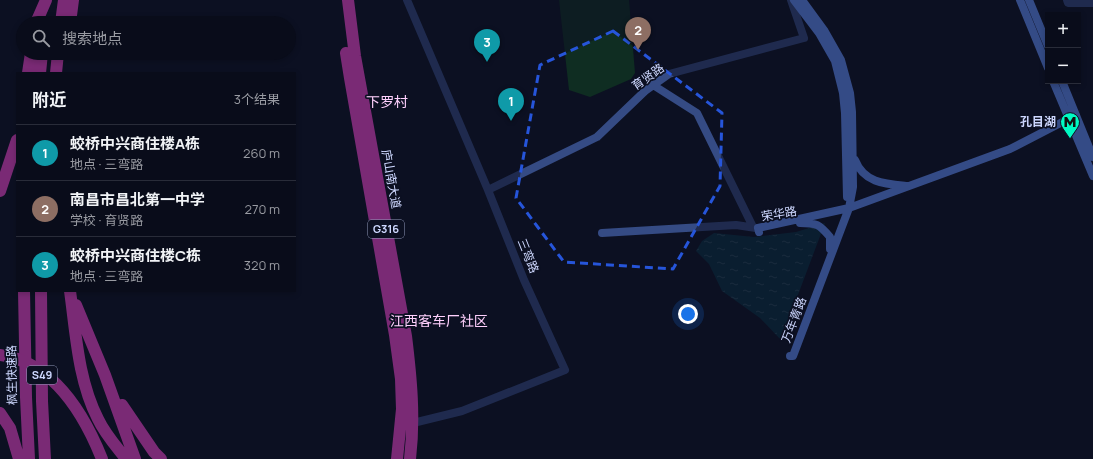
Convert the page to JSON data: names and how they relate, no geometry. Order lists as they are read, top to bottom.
{
  "streets": {
    "highway": [
      "庐山南大道",
      "G316",
      "枫生快速路",
      "S49"
    ],
    "street": [
      "育贤路",
      "荣华路",
      "三弯路",
      "万年青路"
    ]
  },
  "crossings": [
    ["育贤路", "三弯路"],
    ["庐山南大道", "三弯路"],
    ["荣华路", "万年青路"]
  ],
  "districts": ["下罗村", "江西客车厂社区"],
  "places": {
    "metro station": ["孔目湖"]
  },
  "page": {
    "map_buttons": ["+", "−"],
    "search": "搜索地点",
    "pins": ["2", "3", "1"],
    "heading": ["附近", "3个结果"],
    "list": [
      {
        "mark": "1",
        "name": "蛟桥中兴商住楼A栋",
        "note": "地点 · 三弯路",
        "value": "260 m"
      },
      {
        "mark": "2",
        "name": "南昌市昌北第一中学",
        "note": "学校 · 育贤路",
        "value": "270 m"
      },
      {
        "mark": "3",
        "name": "蛟桥中兴商住楼C栋",
        "note": "地点 · 三弯路",
        "value": "320 m"
      }
    ]
  }
}
